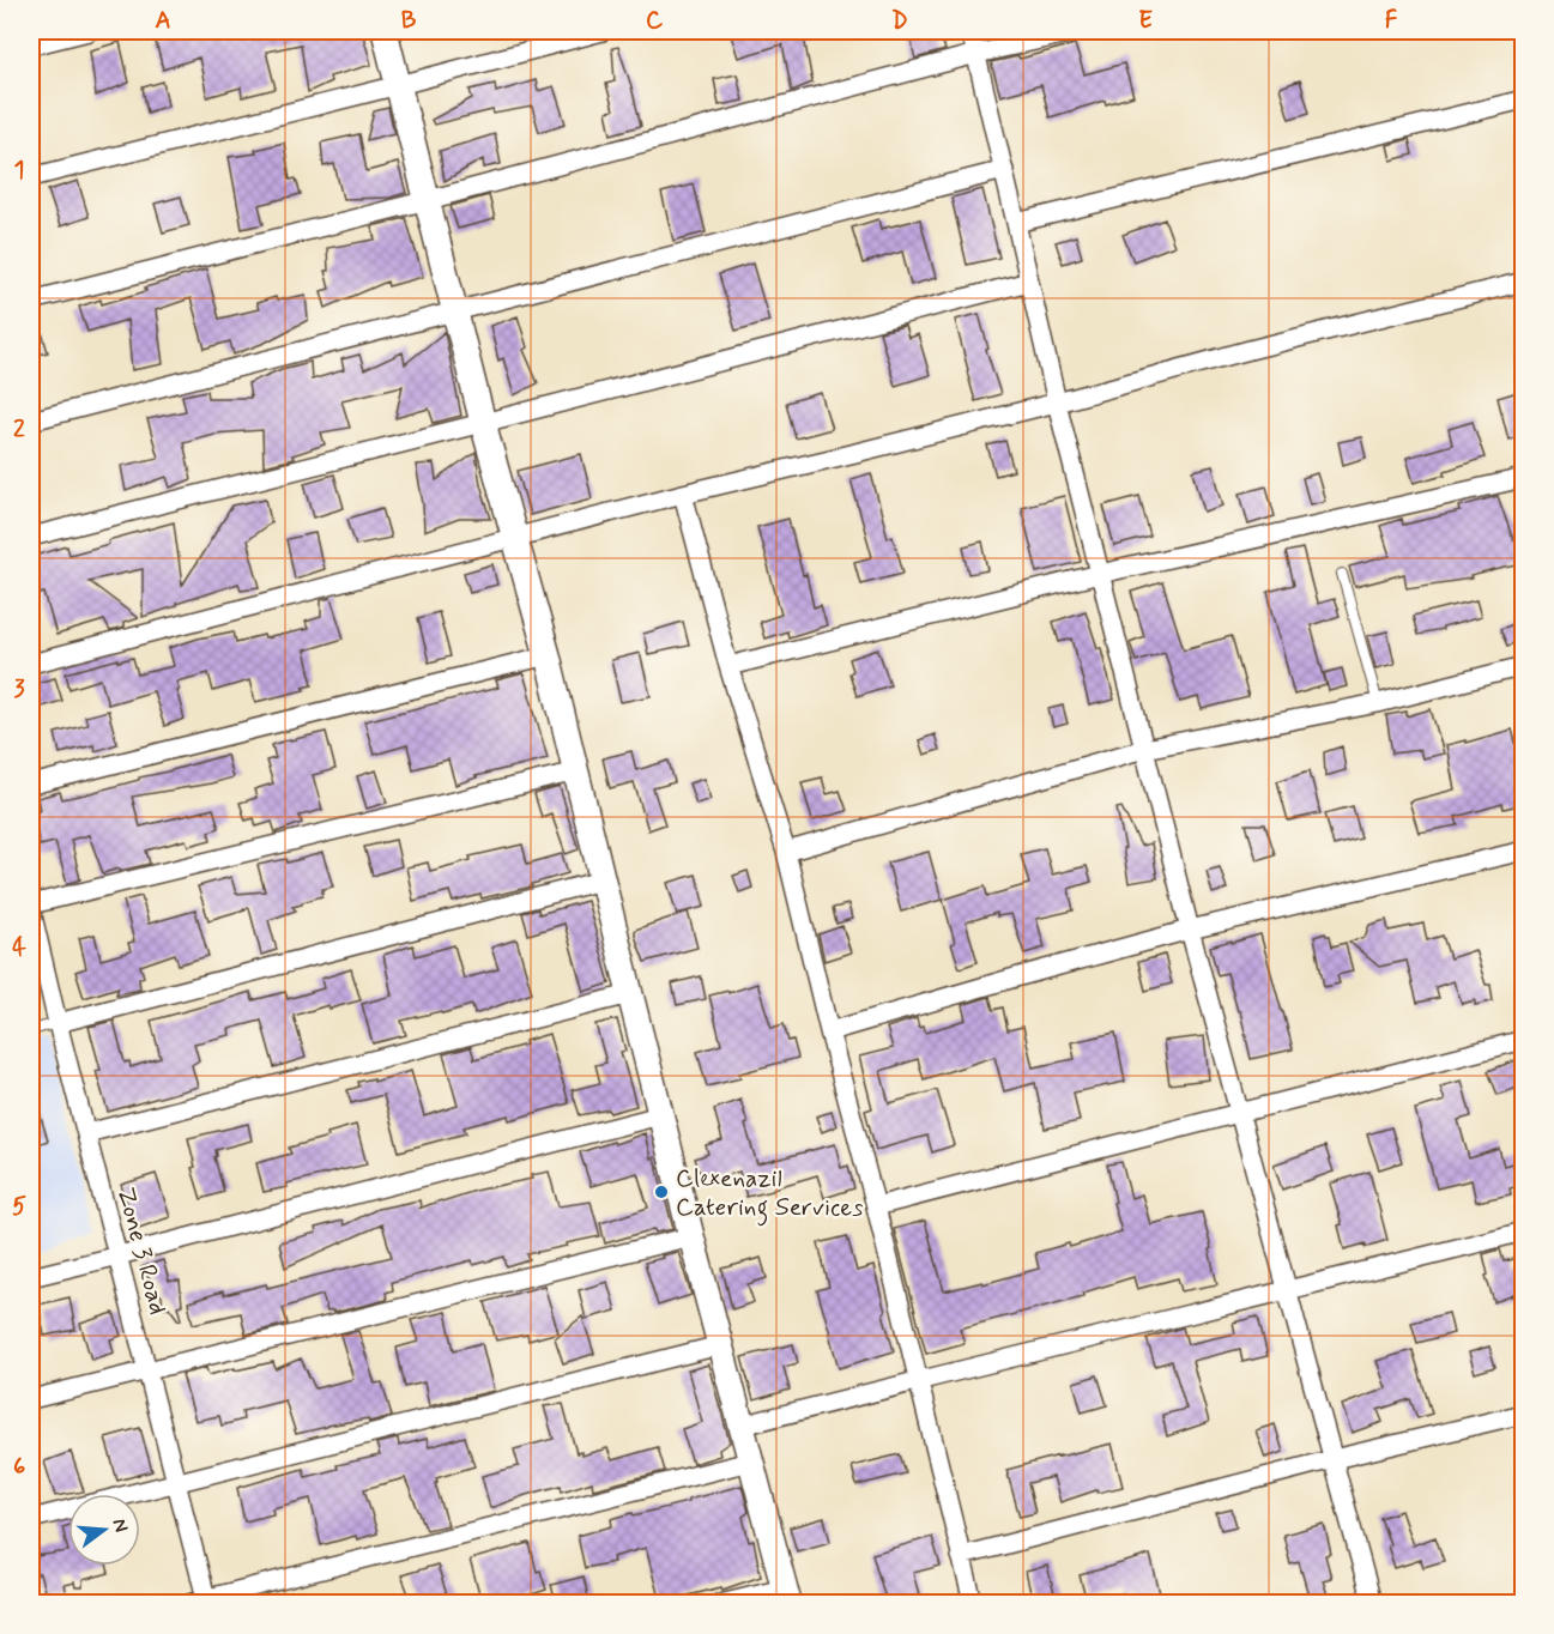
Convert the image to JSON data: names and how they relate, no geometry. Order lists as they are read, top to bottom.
{
  "streets": {
    "street": ["Zone 3 Road"]
  },
  "places": ["Clexenazil Catering Services"],
  "north": "right",
  "grid": {
    "columns": [
      "A",
      "B",
      "C",
      "D",
      "E",
      "F"
    ],
    "rows": [
      "1",
      "2",
      "3",
      "4",
      "5",
      "6"
    ]
  }
}
